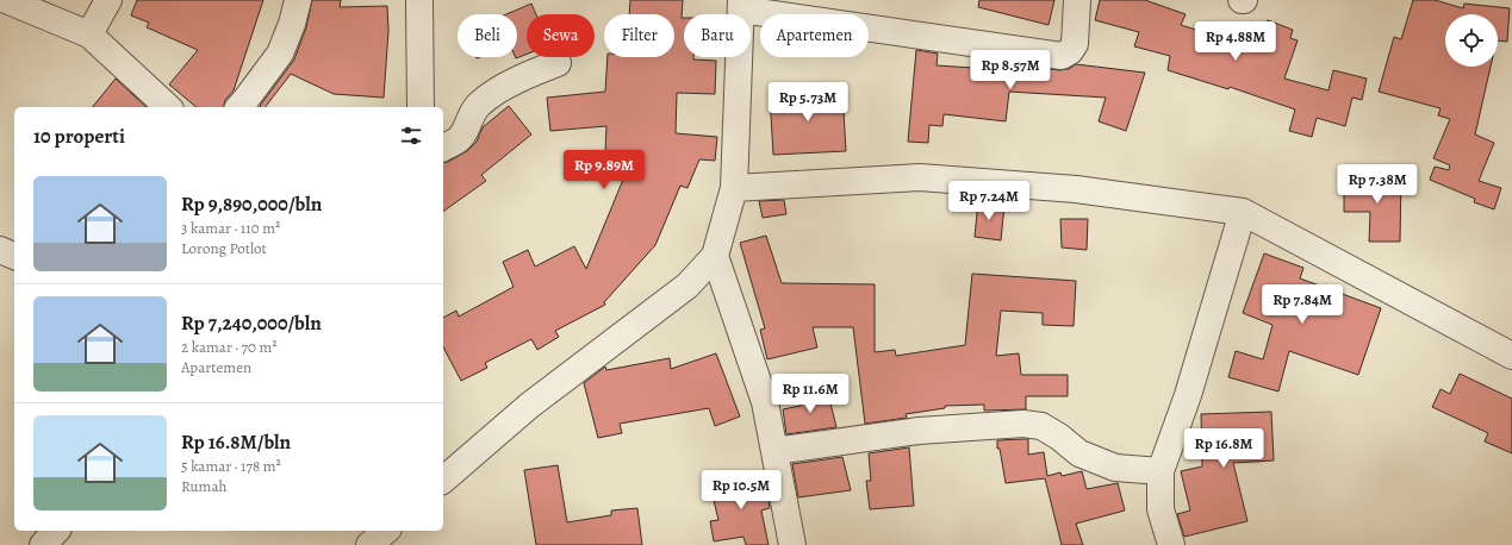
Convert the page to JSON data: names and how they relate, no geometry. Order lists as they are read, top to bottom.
{
  "page": {
    "chip": [
      "Beli",
      "Sewa",
      "Filter",
      "Baru",
      "Apartemen"
    ],
    "price": [
      "Rp 4.88M",
      "Rp 8.57M",
      "Rp 5.73M",
      "Rp 9.89M",
      "Rp 7.38M",
      "Rp 7.24M",
      "Rp 7.84M",
      "Rp 11.6M",
      "Rp 16.8M",
      "Rp 10.5M"
    ],
    "heading": "10 properti",
    "list": [
      {
        "name": "Rp 9,890,000/bln",
        "note": "3 kamar · 110 m² · Lorong Potlot"
      },
      {
        "name": "Rp 7,240,000/bln",
        "note": "2 kamar · 70 m² · Apartemen"
      },
      {
        "name": "Rp 16.8M/bln",
        "note": "5 kamar · 178 m² · Rumah"
      }
    ]
  }
}
